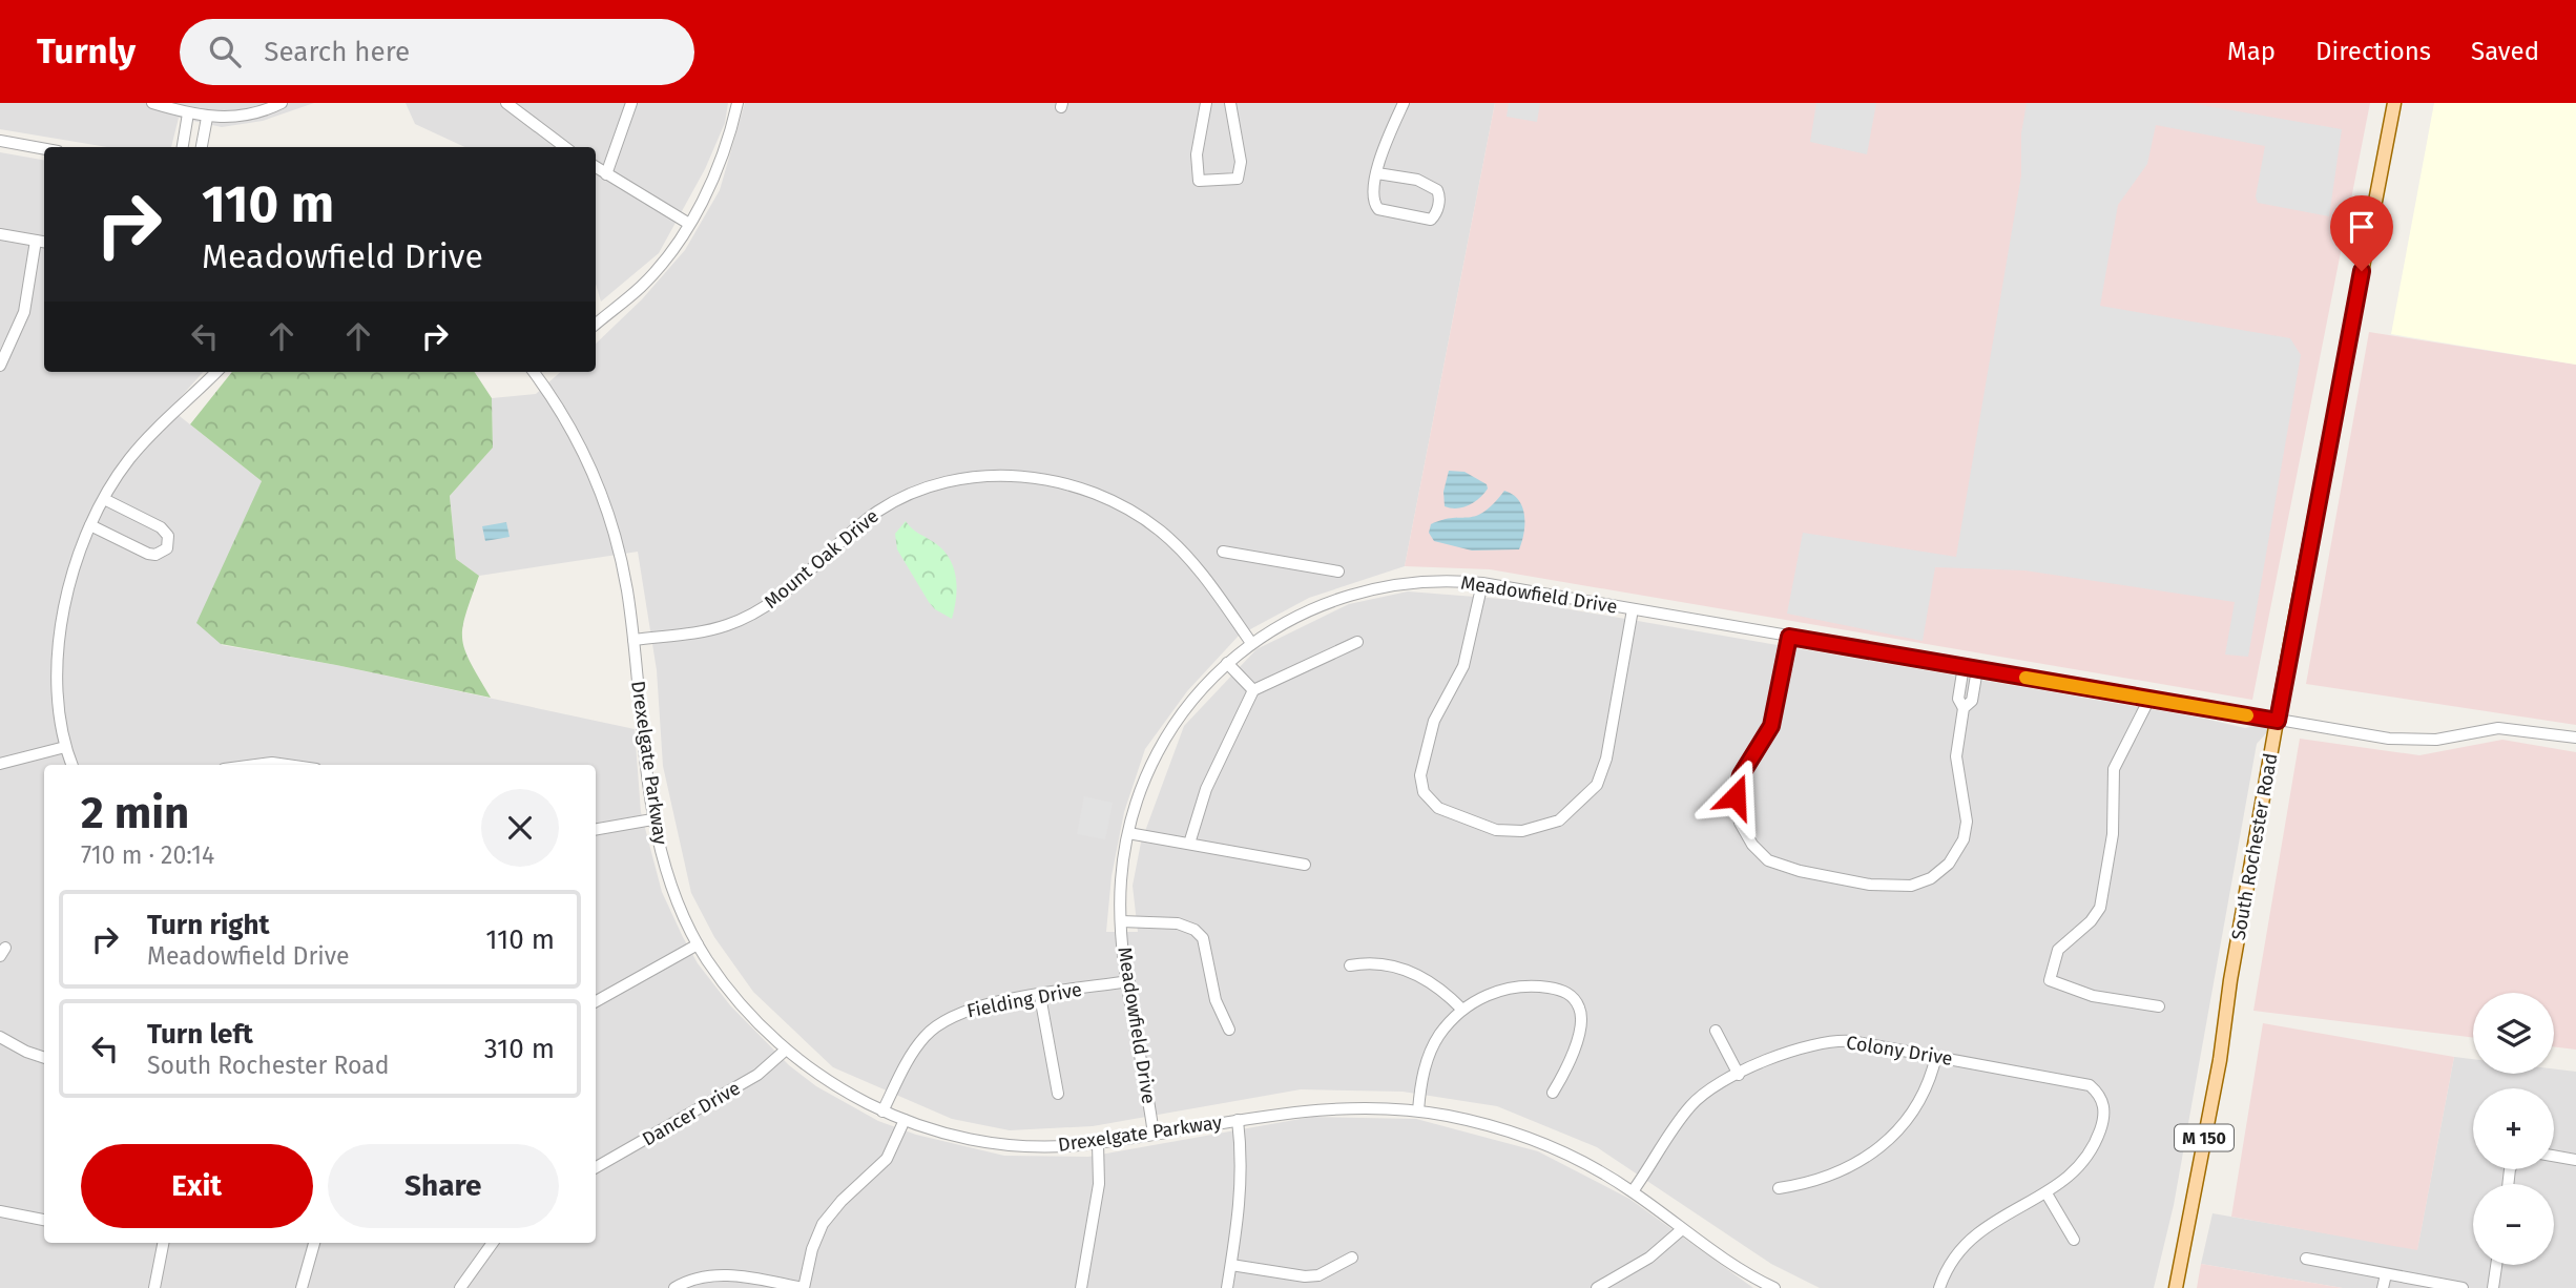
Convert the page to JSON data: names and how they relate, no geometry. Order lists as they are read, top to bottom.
{
  "streets": {
    "main road": ["South Rochester Road", "M 150"],
    "street": [
      "Mount Oak Drive",
      "Meadowfield Drive",
      "Drexelgate Parkway",
      "Fielding Drive",
      "Colony Drive",
      "Dancer Drive"
    ]
  },
  "crossings": [
    ["Mount Oak Drive", "Meadowfield Drive"],
    ["Mount Oak Drive", "Drexelgate Parkway"],
    ["Meadowfield Drive", "Drexelgate Parkway"],
    ["Meadowfield Drive", "South Rochester Road"],
    ["Meadowfield Drive", "Fielding Drive"],
    ["Drexelgate Parkway", "Fielding Drive"],
    ["Drexelgate Parkway", "Colony Drive"],
    ["Drexelgate Parkway", "Dancer Drive"]
  ],
  "page": {
    "header": "Turnly",
    "search": "Search here",
    "nav": ["Map", "Directions", "Saved"],
    "turn": ["110 m", "Meadowfield Drive"],
    "heading": ["2 min", "710 m · 20:14"],
    "list": [
      {
        "name": "Turn right",
        "note": "Meadowfield Drive",
        "value": "110 m"
      },
      {
        "name": "Turn left",
        "note": "South Rochester Road",
        "value": "310 m"
      }
    ],
    "map_buttons": ["+", "−"],
    "buttons": ["Exit", "Share"]
  }
}
